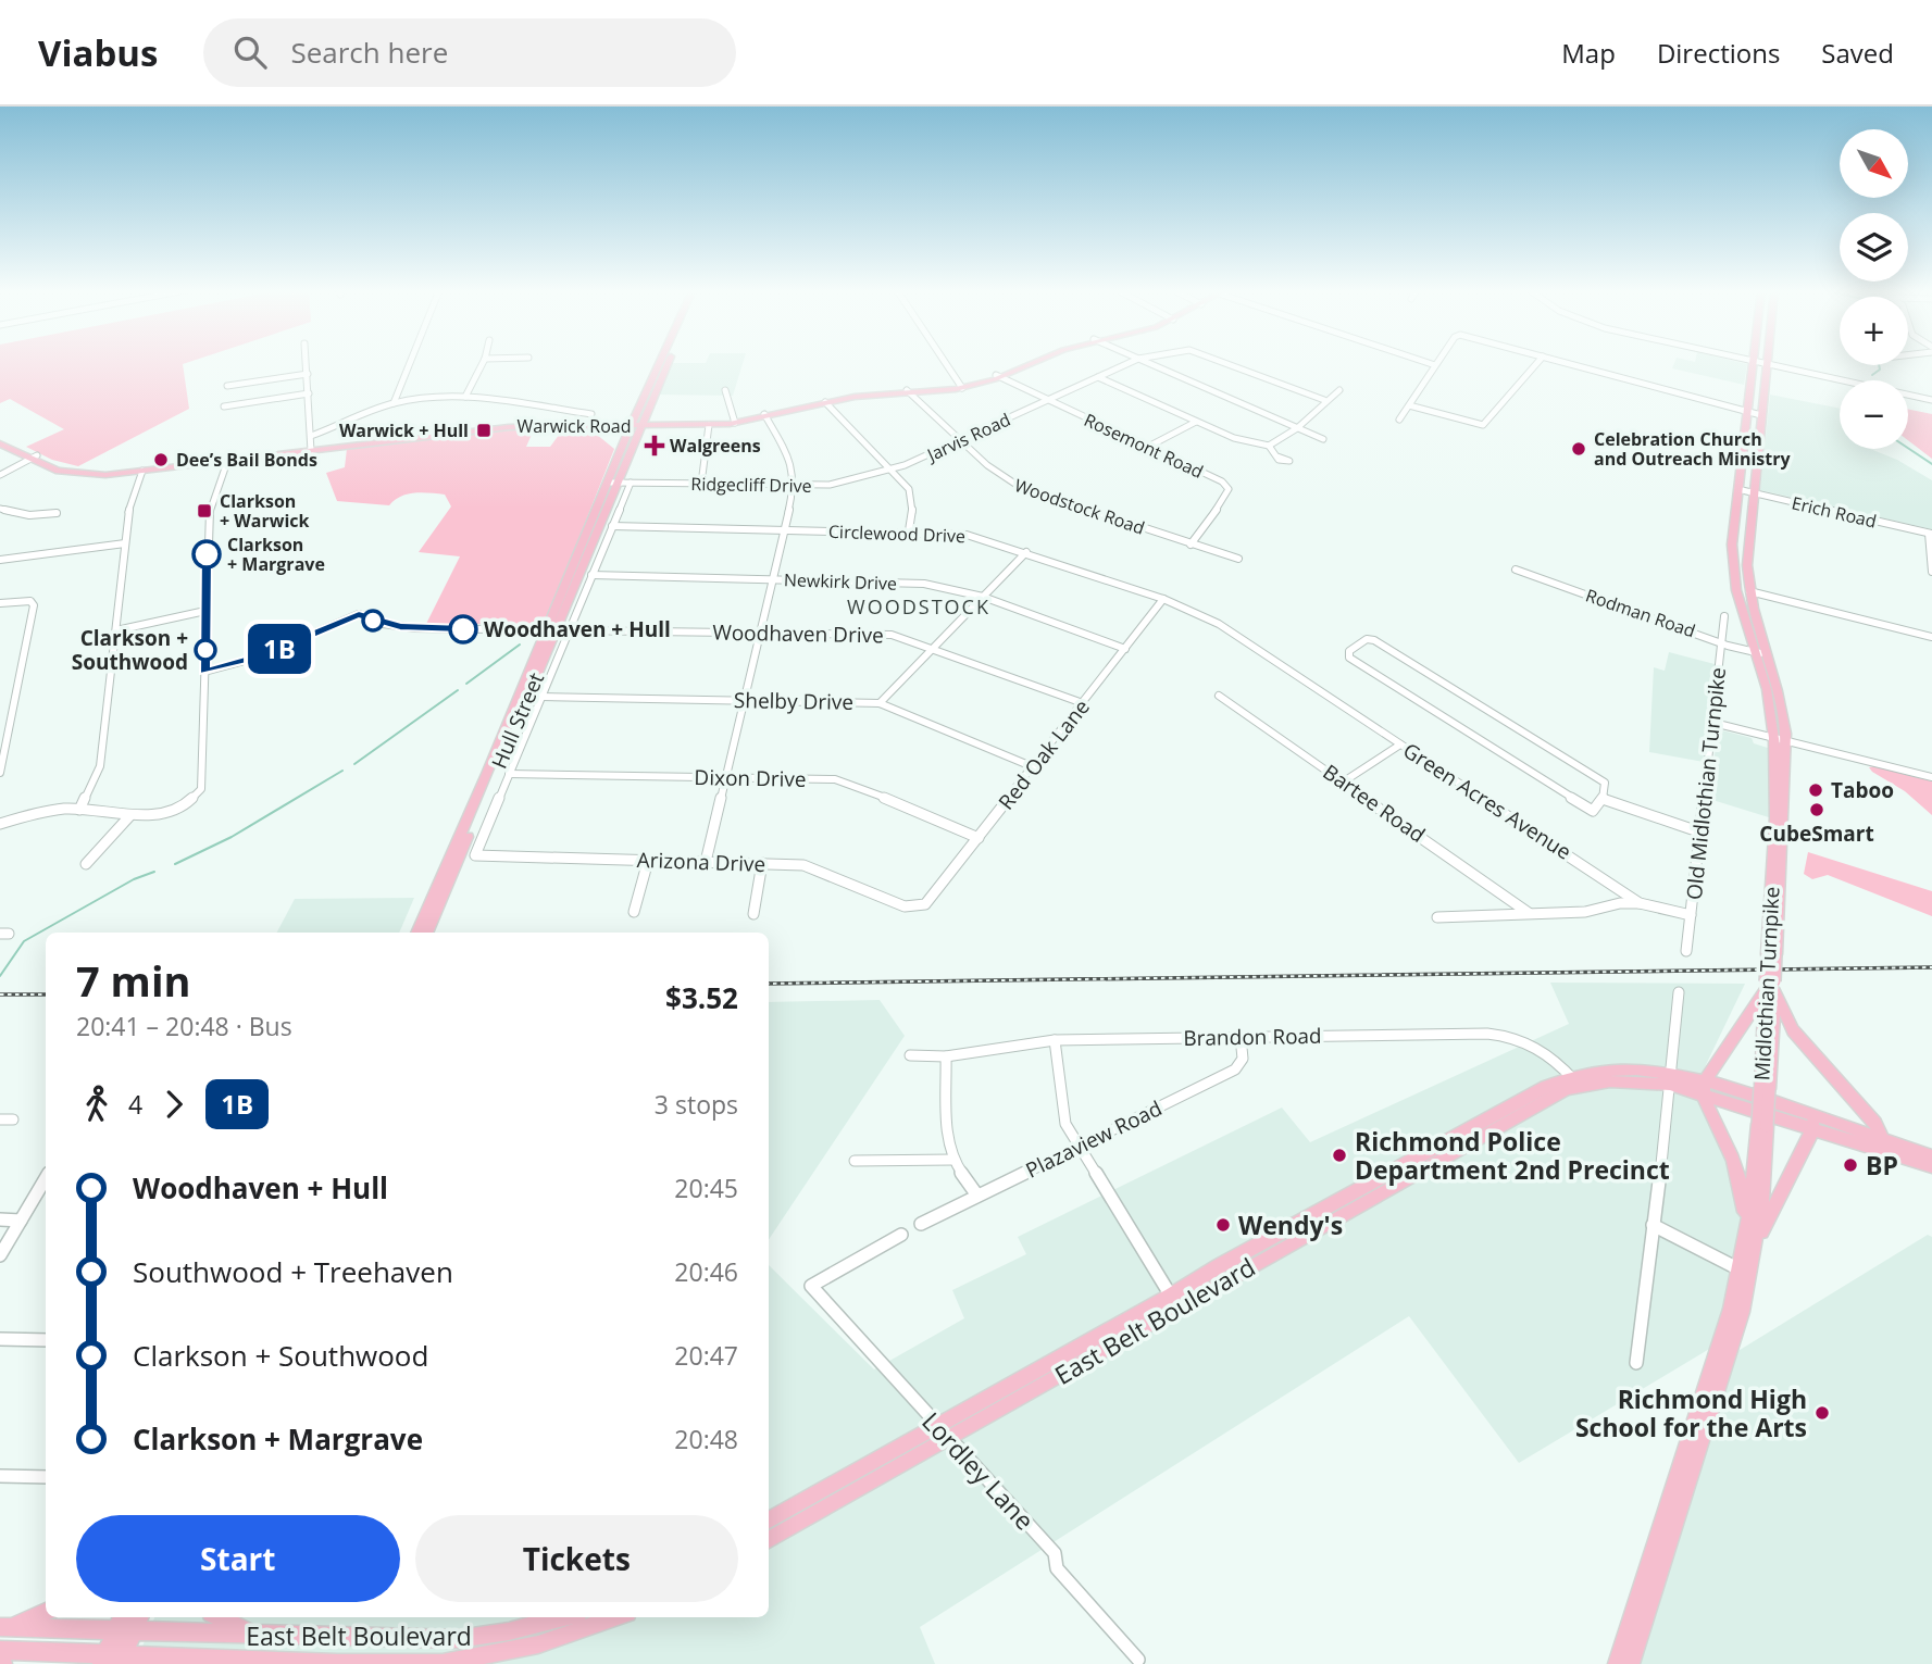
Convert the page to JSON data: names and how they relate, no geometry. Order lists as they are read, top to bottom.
{
  "streets": {
    "main road": [
      "Warwick Road",
      "Hull Street",
      "Midlothian Turnpike",
      "East Belt Boulevard"
    ],
    "street": [
      "Jarvis Road",
      "Rosemont Road",
      "Ridgecliff Drive",
      "Woodstock Road",
      "Erich Road",
      "Circlewood Drive",
      "Newkirk Drive",
      "Rodman Road",
      "Woodhaven Drive",
      "Shelby Drive",
      "Red Oak Lane",
      "Dixon Drive",
      "Old Midlothian Turnpike",
      "Green Acres Avenue",
      "Bartee Road",
      "Arizona Drive",
      "Brandon Road",
      "Plazaview Road",
      "Lordley Lane"
    ]
  },
  "crossings": [
    ["Warwick Road", "Rosemont Road"],
    ["Warwick Road", "Woodstock Road"],
    ["Warwick Road", "Hull Street"],
    ["Jarvis Road", "Rosemont Road"],
    ["Jarvis Road", "Ridgecliff Drive"],
    ["Jarvis Road", "Woodstock Road"],
    ["Rosemont Road", "Woodstock Road"],
    ["Ridgecliff Drive", "Hull Street"],
    ["Erich Road", "Midlothian Turnpike"],
    ["Circlewood Drive", "Red Oak Lane"],
    ["Circlewood Drive", "Green Acres Avenue"],
    ["Newkirk Drive", "Red Oak Lane"],
    ["Rodman Road", "Old Midlothian Turnpike"],
    ["Rodman Road", "Midlothian Turnpike"],
    ["Woodhaven Drive", "Hull Street"],
    ["Woodhaven Drive", "Red Oak Lane"],
    ["Shelby Drive", "Red Oak Lane"],
    ["Red Oak Lane", "Dixon Drive"],
    ["Red Oak Lane", "Arizona Drive"],
    ["Dixon Drive", "Arizona Drive"],
    ["Old Midlothian Turnpike", "Green Acres Avenue"],
    ["Midlothian Turnpike", "East Belt Boulevard"],
    ["Brandon Road", "Plazaview Road"],
    ["Brandon Road", "East Belt Boulevard"],
    ["East Belt Boulevard", "Lordley Lane"]
  ],
  "districts": ["WOODSTOCK"],
  "places": {
    "transit": ["Warwick + Hull", "Clarkson + Warwick"],
    "health": ["Walgreens"],
    "other": [
      "Celebration Church and Outreach Ministry",
      "Dee’s Bail Bonds",
      "Clarkson + Margrave",
      "Woodhaven + Hull",
      "Clarkson + Southwood",
      "Taboo",
      "CubeSmart",
      "Richmond Police Department 2nd Precinct",
      "BP",
      "Wendy's",
      "Richmond High School for the Arts"
    ]
  },
  "lines": ["bus line 1B"],
  "north": "bottom right",
  "page": {
    "header": "Viabus",
    "search": "Search here",
    "nav": ["Map", "Directions", "Saved"],
    "on_map": "1B",
    "map_buttons": ["+", "−"],
    "heading": ["7 min", "20:41 – 20:48 · Bus", "$3.52"],
    "legs": ["4", "1B", "3 stops"],
    "list": [
      {
        "name": "Woodhaven + Hull",
        "value": "20:45"
      },
      {
        "name": "Southwood + Treehaven",
        "value": "20:46"
      },
      {
        "name": "Clarkson + Southwood",
        "value": "20:47"
      },
      {
        "name": "Clarkson + Margrave",
        "value": "20:48"
      }
    ],
    "buttons": ["Start", "Tickets"]
  }
}
